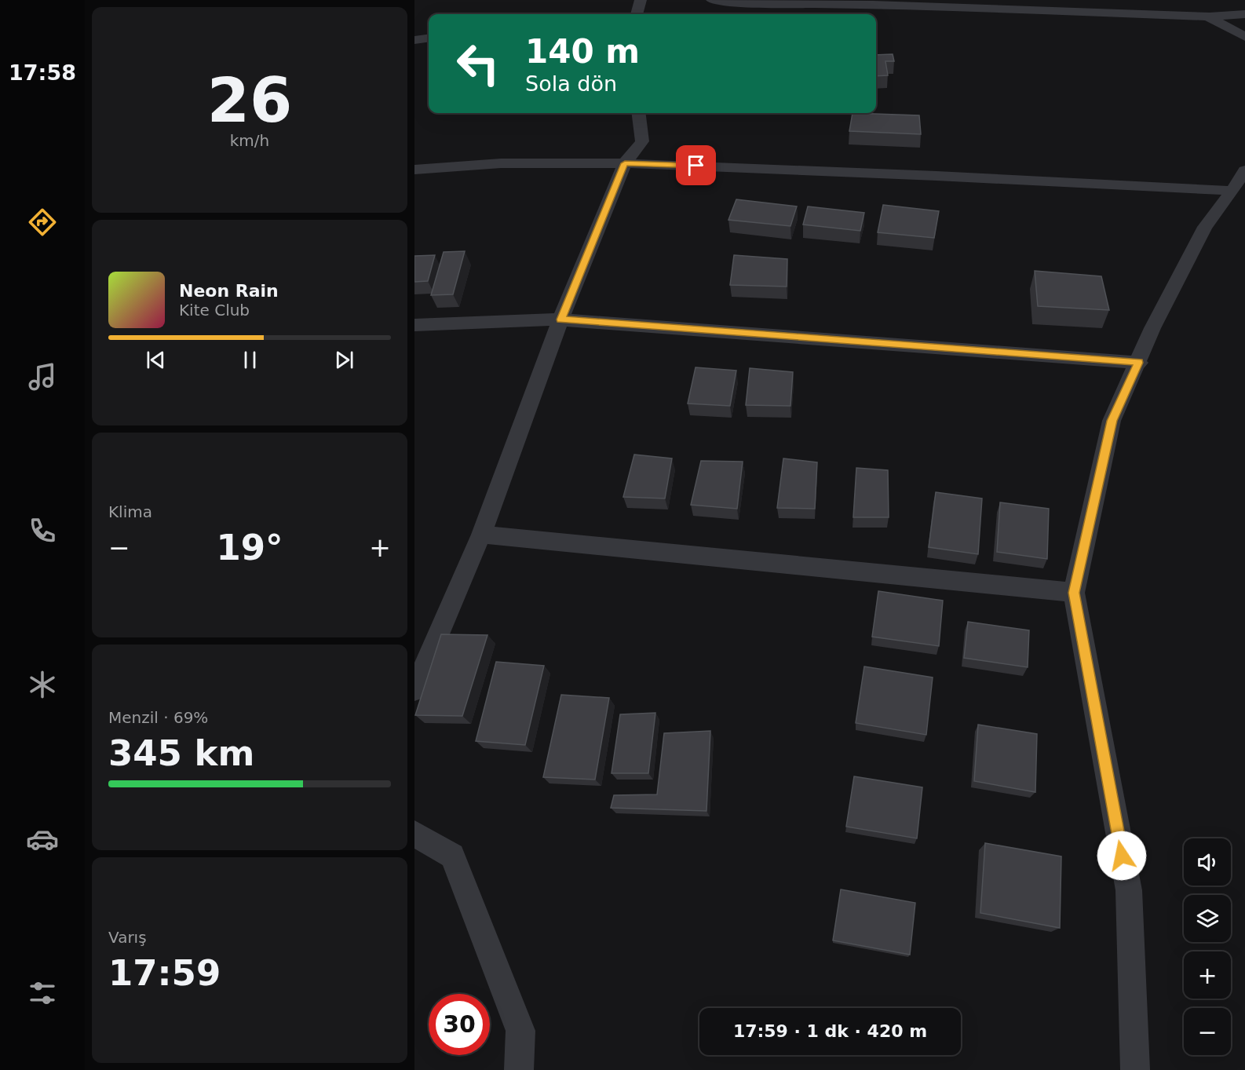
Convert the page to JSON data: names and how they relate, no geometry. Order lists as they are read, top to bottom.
{
  "page": {
    "tabs": "17:58",
    "tile": [
      ["26", "km/h"],
      "Klima",
      ["Menzil · 69%", "345 km"],
      ["Varış", "17:59"]
    ],
    "turn": ["140 m", "Sola dön"],
    "song": ["Neon Rain", "Kite Club"],
    "heat": ["−", "19°", "+"],
    "map_buttons": ["+", "−"],
    "limit": "30",
    "trip": "17:59 · 1 dk · 420 m"
  }
}
